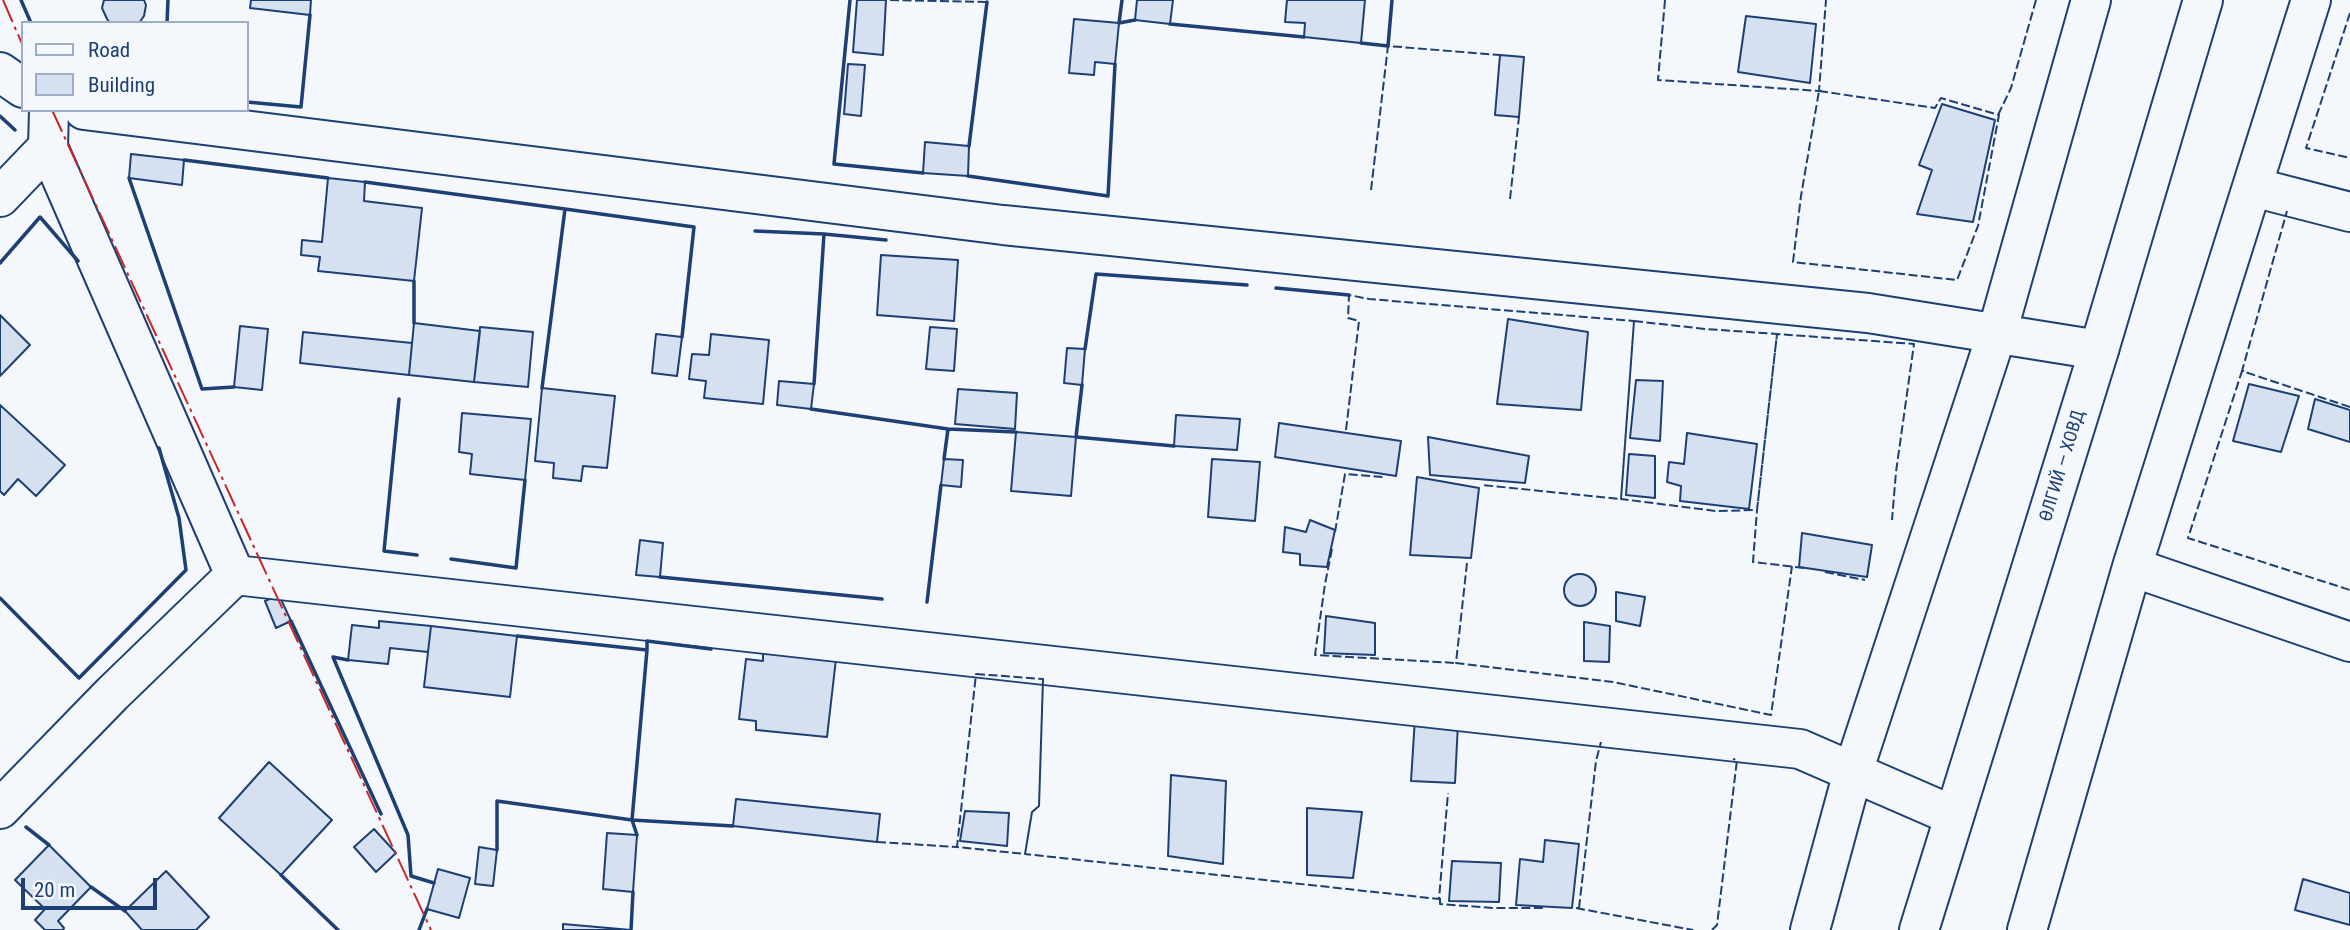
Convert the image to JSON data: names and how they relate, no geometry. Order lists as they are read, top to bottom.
{
  "streets": {
    "main road": ["ӨЛГИЙ — ХОВД"]
  },
  "legend": ["Road", "Building"],
  "scale_bar": "20 m"
}
